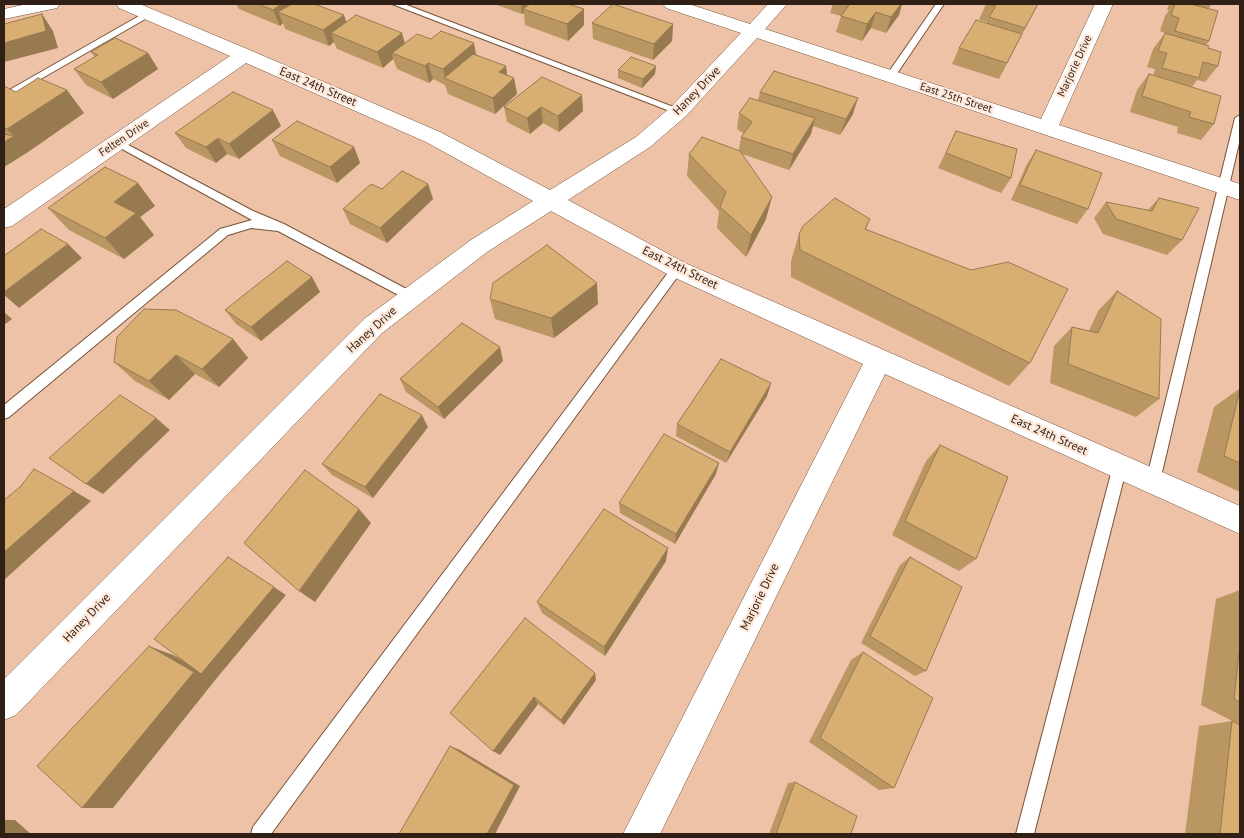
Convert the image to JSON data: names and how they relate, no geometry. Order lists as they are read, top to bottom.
{
  "streets": {
    "street": [
      "Marjorie Drive",
      "East 24th Street",
      "Haney Drive",
      "East 25th Street",
      "Felten Drive"
    ]
  },
  "crossings": [
    ["Marjorie Drive", "East 24th Street"],
    ["Marjorie Drive", "East 25th Street"],
    ["East 24th Street", "Haney Drive"],
    ["East 24th Street", "Felten Drive"],
    ["Haney Drive", "East 25th Street"]
  ]
}
